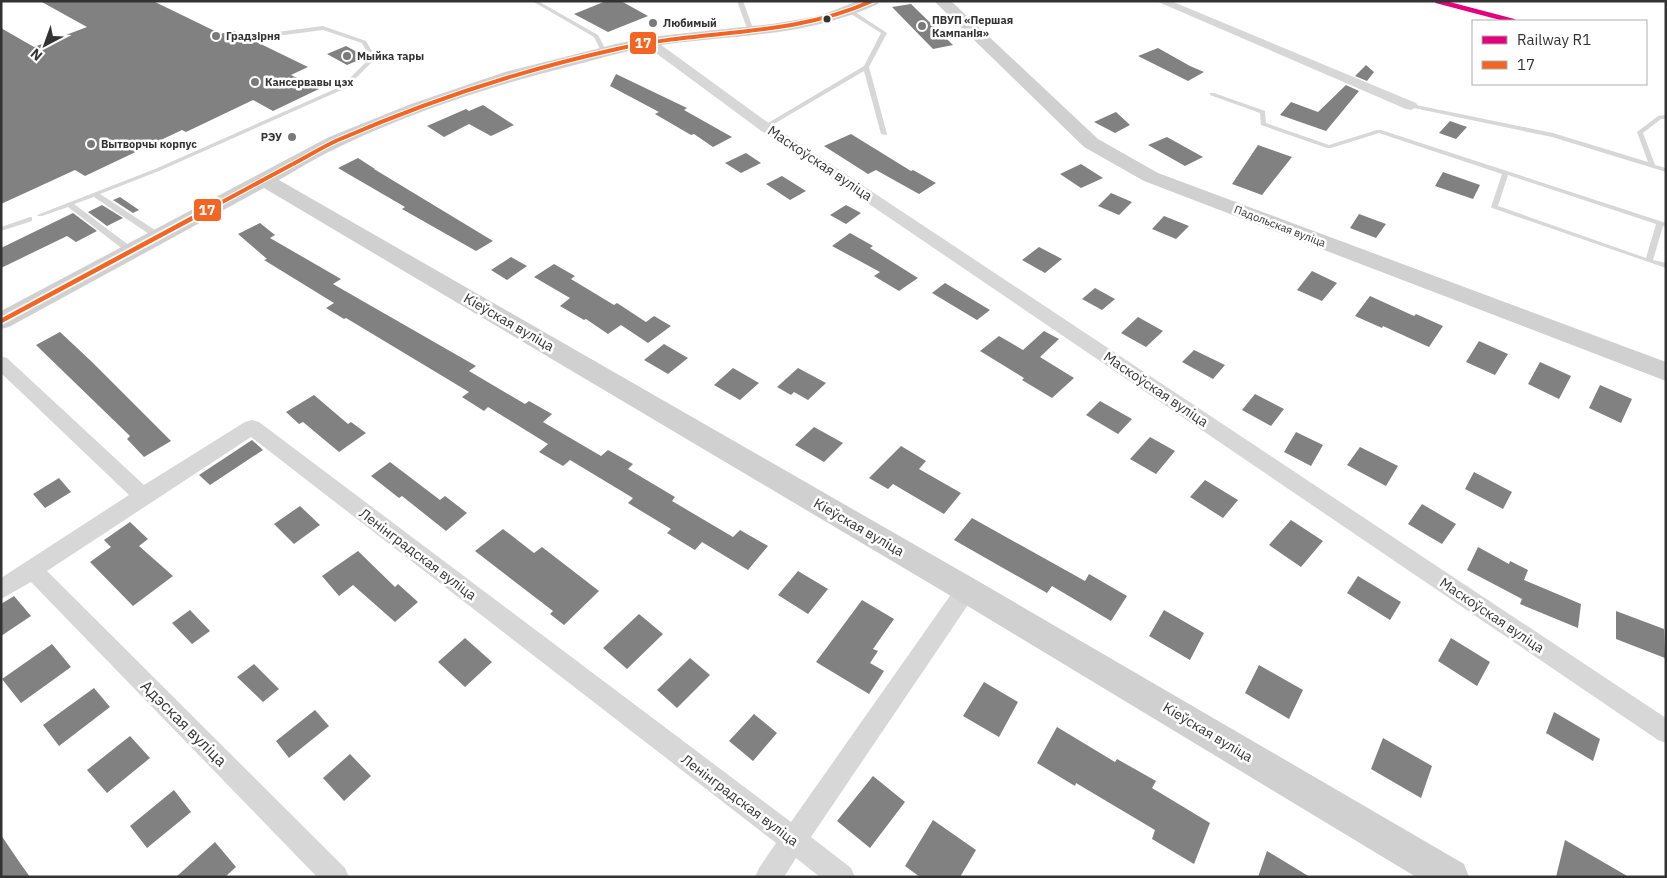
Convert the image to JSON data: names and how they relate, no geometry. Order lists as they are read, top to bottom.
{
  "streets": {
    "street": [
      "Маскоўская вуліца",
      "Падольская вуліца",
      "Кіеўская вуліца",
      "Ленінградская вуліца",
      "Адэская вуліца"
    ]
  },
  "places": [
    "Любимый",
    "ПВУП «Першая Кампанія»",
    "Градзірня",
    "Мыйка тары",
    "Кансервавы цэх",
    "РЭУ",
    "Вытворчы корпус"
  ],
  "lines": ["rail line R1", "transit line 17"],
  "legend": ["Railway R1", "17"],
  "north": "bottom left"
}
